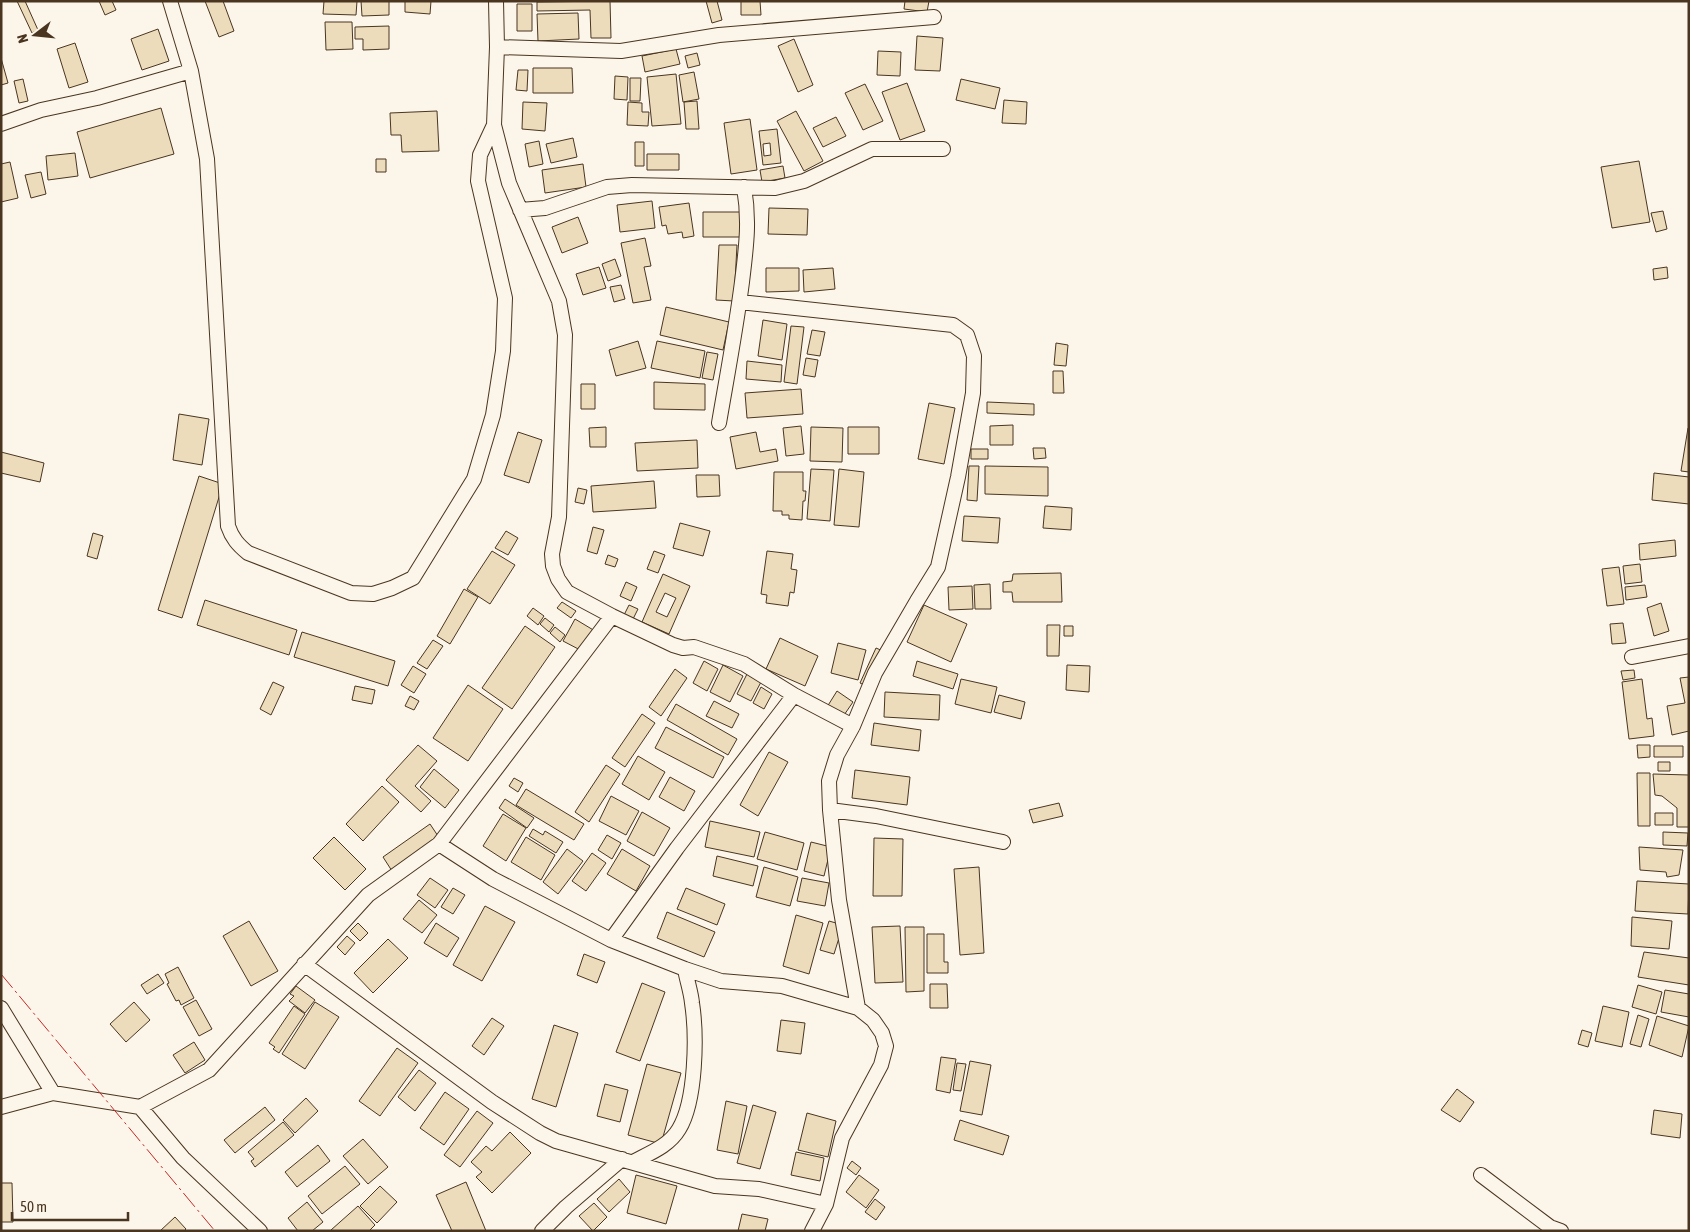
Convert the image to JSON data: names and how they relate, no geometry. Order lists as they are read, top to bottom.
{
  "scale_bar": "50 m",
  "north": "left"
}
